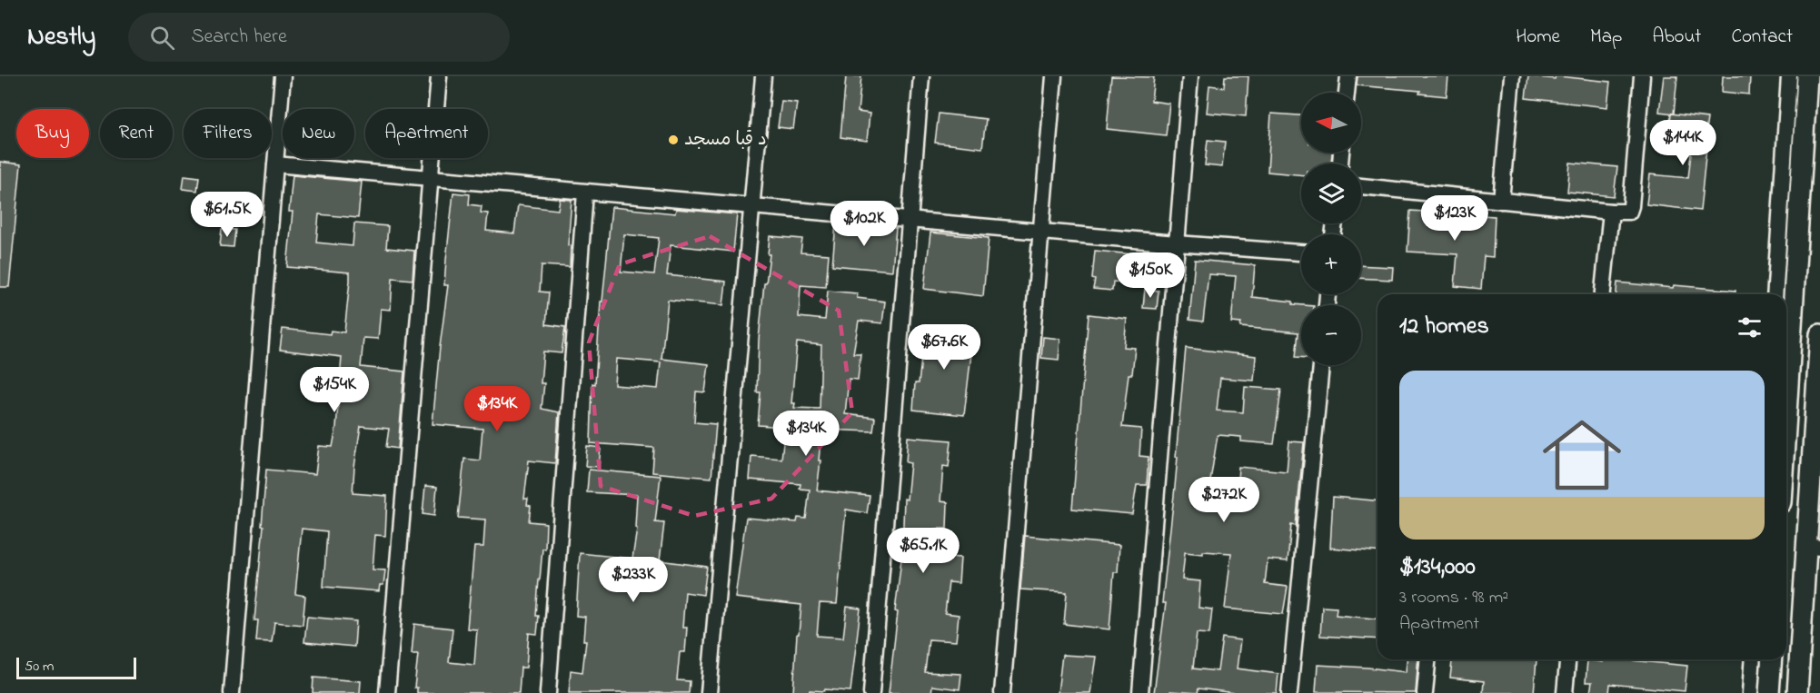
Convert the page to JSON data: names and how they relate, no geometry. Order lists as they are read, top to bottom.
{
  "places": ["د قبا مسجد"],
  "scale_bar": "50 m",
  "north": "left",
  "page": {
    "header": "Nestly",
    "search": "Search here",
    "nav": [
      "Home",
      "Map",
      "About",
      "Contact"
    ],
    "map_buttons": ["+", "−"],
    "chip": [
      "Buy",
      "Rent",
      "Filters",
      "New",
      "Apartment"
    ],
    "price": [
      "$144K",
      "$61.5K",
      "$123K",
      "$102K",
      "$150K",
      "$67.6K",
      "$154K",
      "$134K",
      "$134K",
      "$272K",
      "$65.1K",
      "$233K"
    ],
    "heading": "12 homes",
    "list": [
      {
        "name": "$134,000",
        "note": "3 rooms · 98 m² · Apartment"
      }
    ],
    "scale": "50 m"
  }
}
